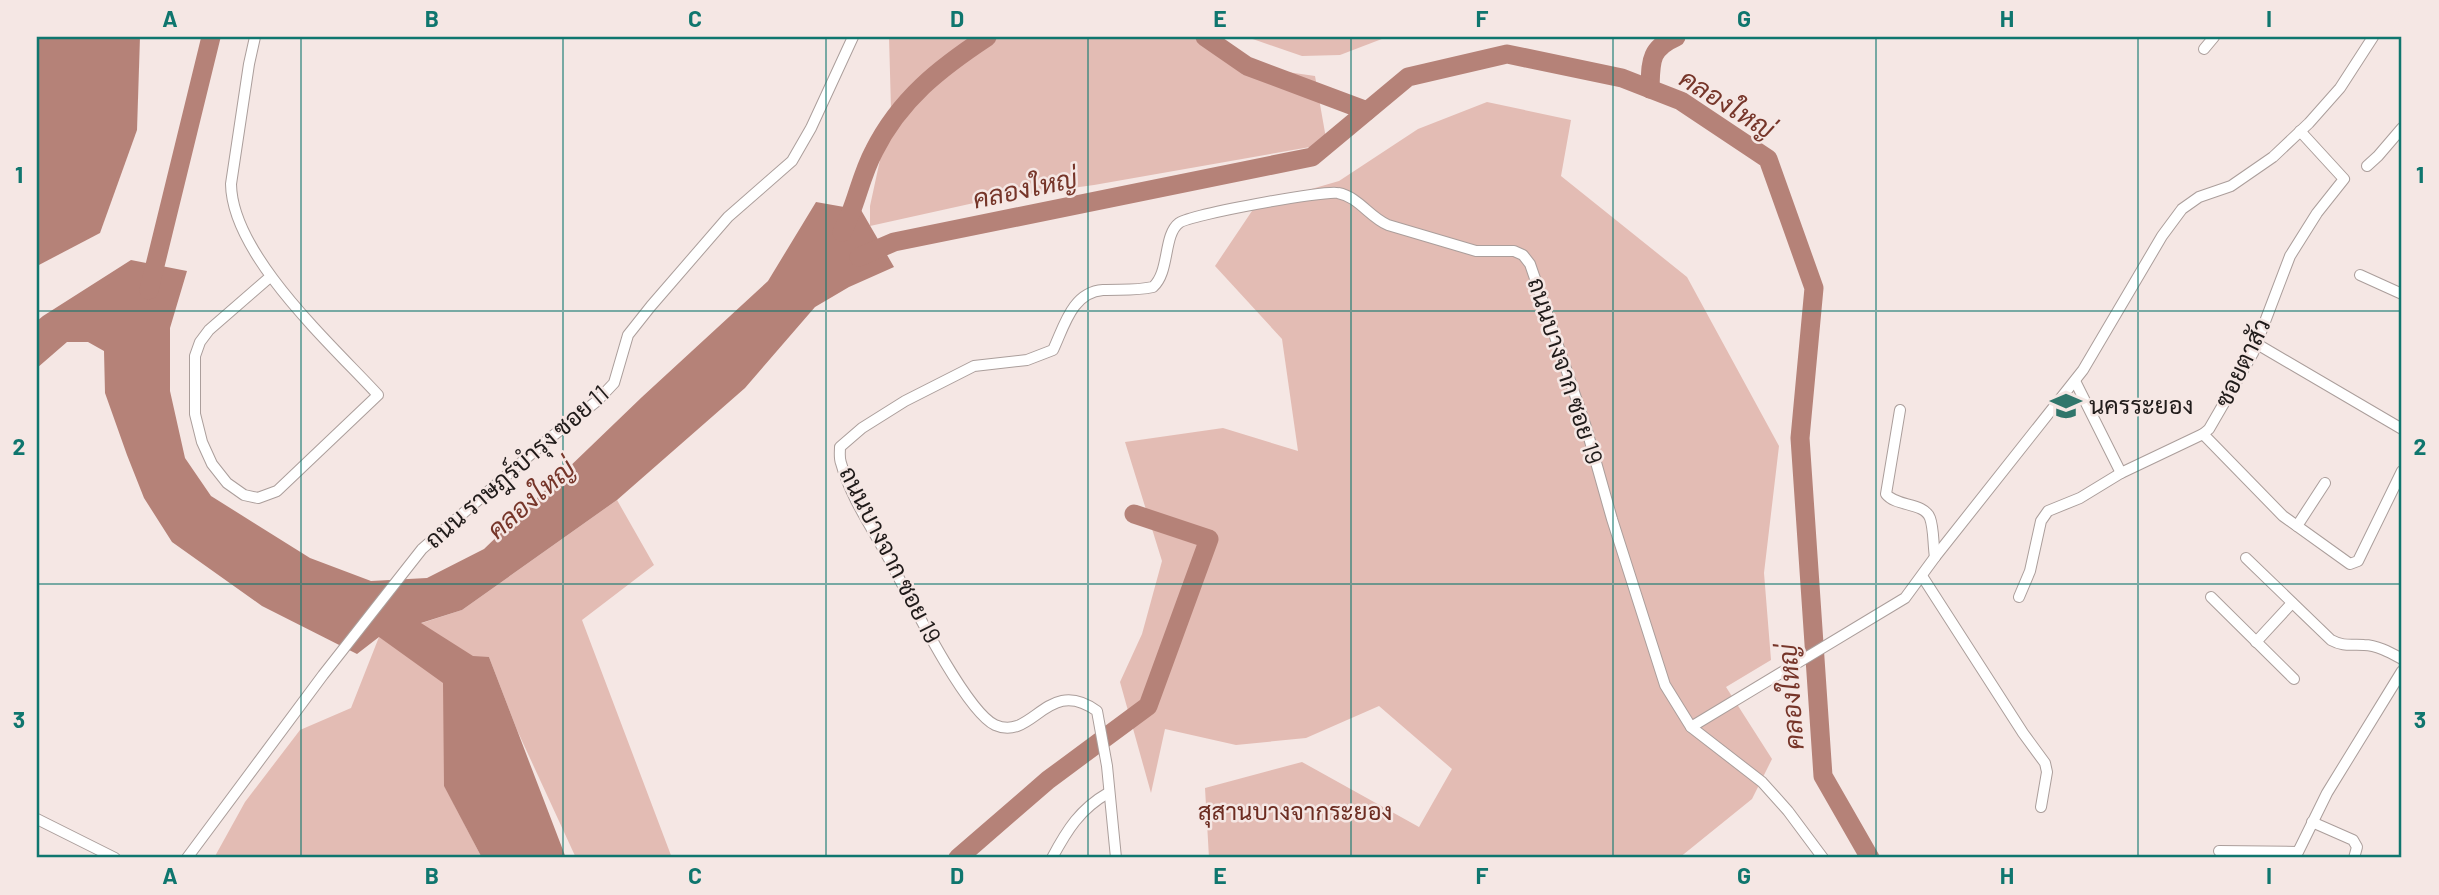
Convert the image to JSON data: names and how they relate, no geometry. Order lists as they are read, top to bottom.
{
  "streets": {
    "street": ["ซอยตาสัว", "ถนนบางจาก ซอย 19", "ถนน ราษฎร์บำรุง ซอย 11"]
  },
  "water": ["คลองใหญ่"],
  "parks": ["สุสานบางจากระยอง"],
  "places": {
    "school or university": ["นครระยอง"]
  },
  "grid": {
    "columns": [
      "A",
      "B",
      "C",
      "D",
      "E",
      "F",
      "G",
      "H",
      "I"
    ],
    "rows": ["1", "2", "3"]
  }
}
